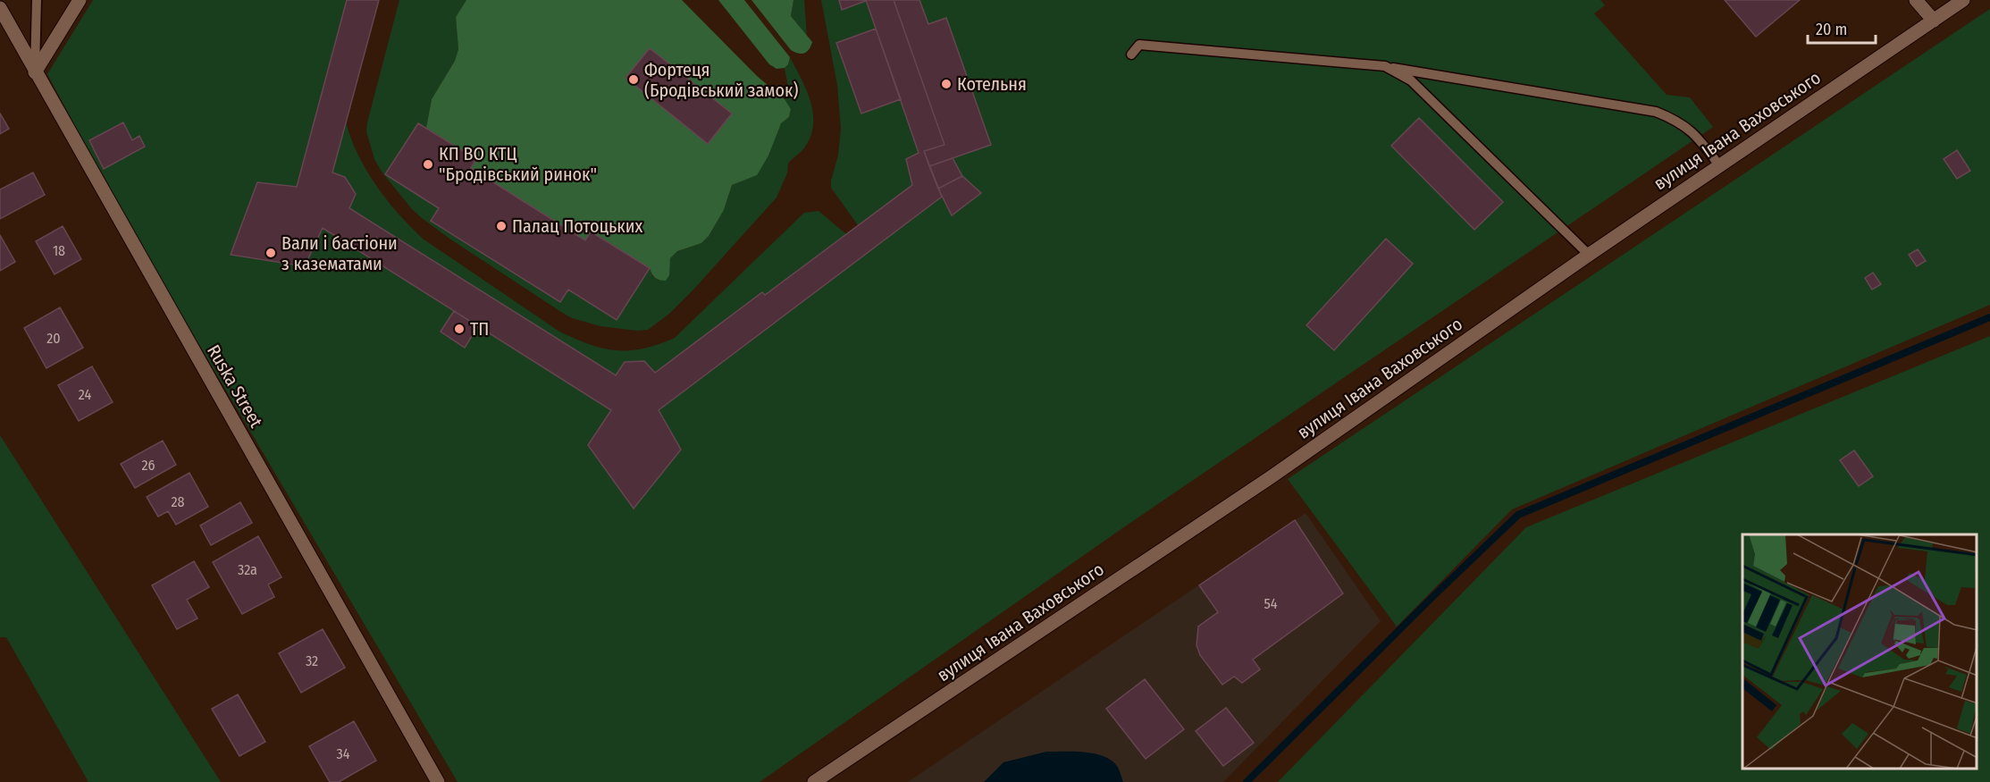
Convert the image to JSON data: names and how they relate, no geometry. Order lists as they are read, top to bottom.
{
  "streets": {
    "main road": ["вулиця Івана Ваховського", "Ruska Street"]
  },
  "places": [
    "Фортеця (Бродівський замок)",
    "Котельня",
    "КП ВО КТЦ \"Бродівський ринок\"",
    "Палац Потоцьких",
    "Вали і бастіони з казематами",
    "ТП"
  ],
  "house_numbers": [
    "18",
    "20",
    "24",
    "26",
    "28",
    "32а",
    "54",
    "32",
    "34"
  ],
  "scale_bar": "20 m"
}
